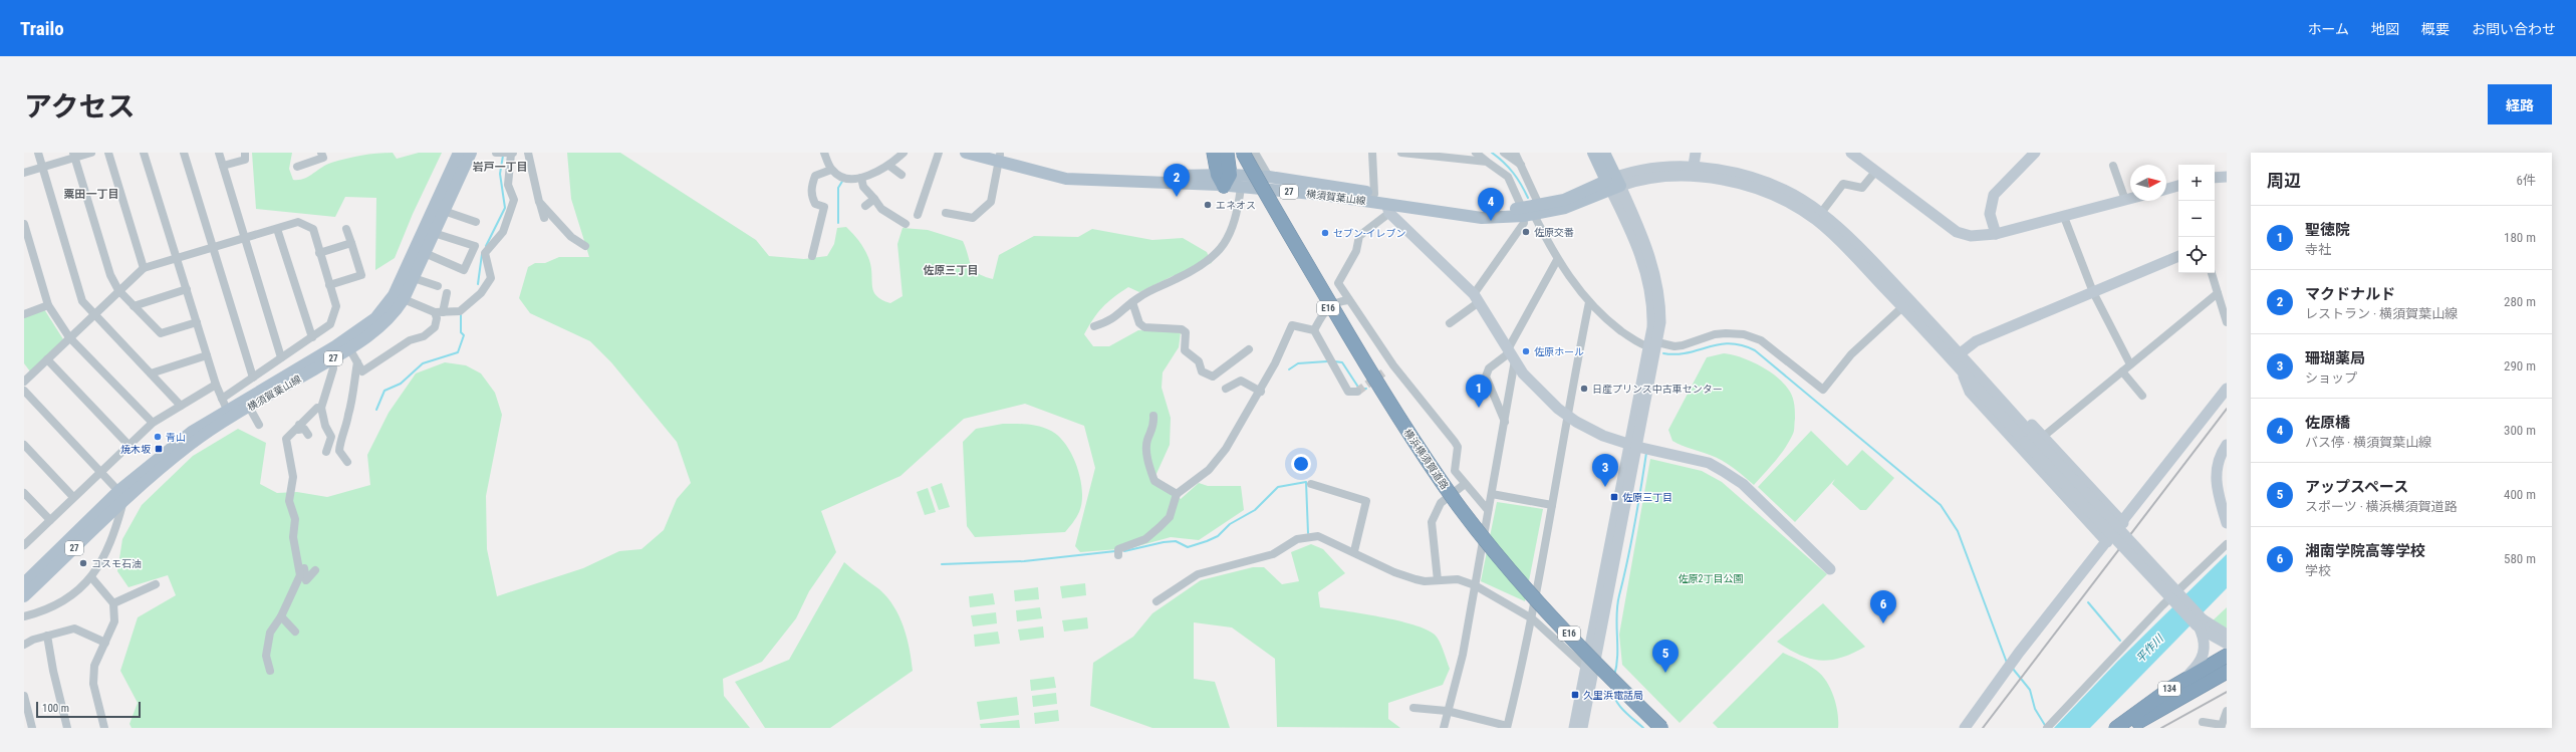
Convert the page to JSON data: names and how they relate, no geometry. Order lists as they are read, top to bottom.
{
  "streets": {
    "highway": ["E16", "横浜横須賀道路", "134"],
    "main road": ["27", "横須賀葉山線"]
  },
  "districts": ["岩戸一丁目", "粟田一丁目", "佐原三丁目"],
  "water": ["平作川"],
  "parks": ["佐原2丁目公園"],
  "places": {
    "other": [
      "エネオス",
      "佐原交番",
      "セブン-イレブン",
      "佐原ホール",
      "日産プリンス中古車センター",
      "青山",
      "コスモ石油"
    ],
    "transit": ["焼木坂", "佐原三丁目", "久里浜電話局"]
  },
  "scale_bar": "100 m",
  "north": "right",
  "page": {
    "header": "Trailo",
    "nav": [
      "ホーム",
      "地図",
      "概要",
      "お問い合わせ"
    ],
    "title": "アクセス",
    "buttons": "経路",
    "heading": ["周辺", "6件"],
    "pins": [
      "2",
      "4",
      "1",
      "3",
      "6",
      "5"
    ],
    "map_buttons": ["+", "−"],
    "list": [
      {
        "mark": "1",
        "name": "聖徳院",
        "note": "寺社",
        "value": "180 m"
      },
      {
        "mark": "2",
        "name": "マクドナルド",
        "note": "レストラン · 横須賀葉山線",
        "value": "280 m"
      },
      {
        "mark": "3",
        "name": "珊瑚薬局",
        "note": "ショップ",
        "value": "290 m"
      },
      {
        "mark": "4",
        "name": "佐原橋",
        "note": "バス停 · 横須賀葉山線",
        "value": "300 m"
      },
      {
        "mark": "5",
        "name": "アップスペース",
        "note": "スポーツ · 横浜横須賀道路",
        "value": "400 m"
      },
      {
        "mark": "6",
        "name": "湘南学院高等学校",
        "note": "学校",
        "value": "580 m"
      }
    ],
    "scale": "100 m"
  }
}
